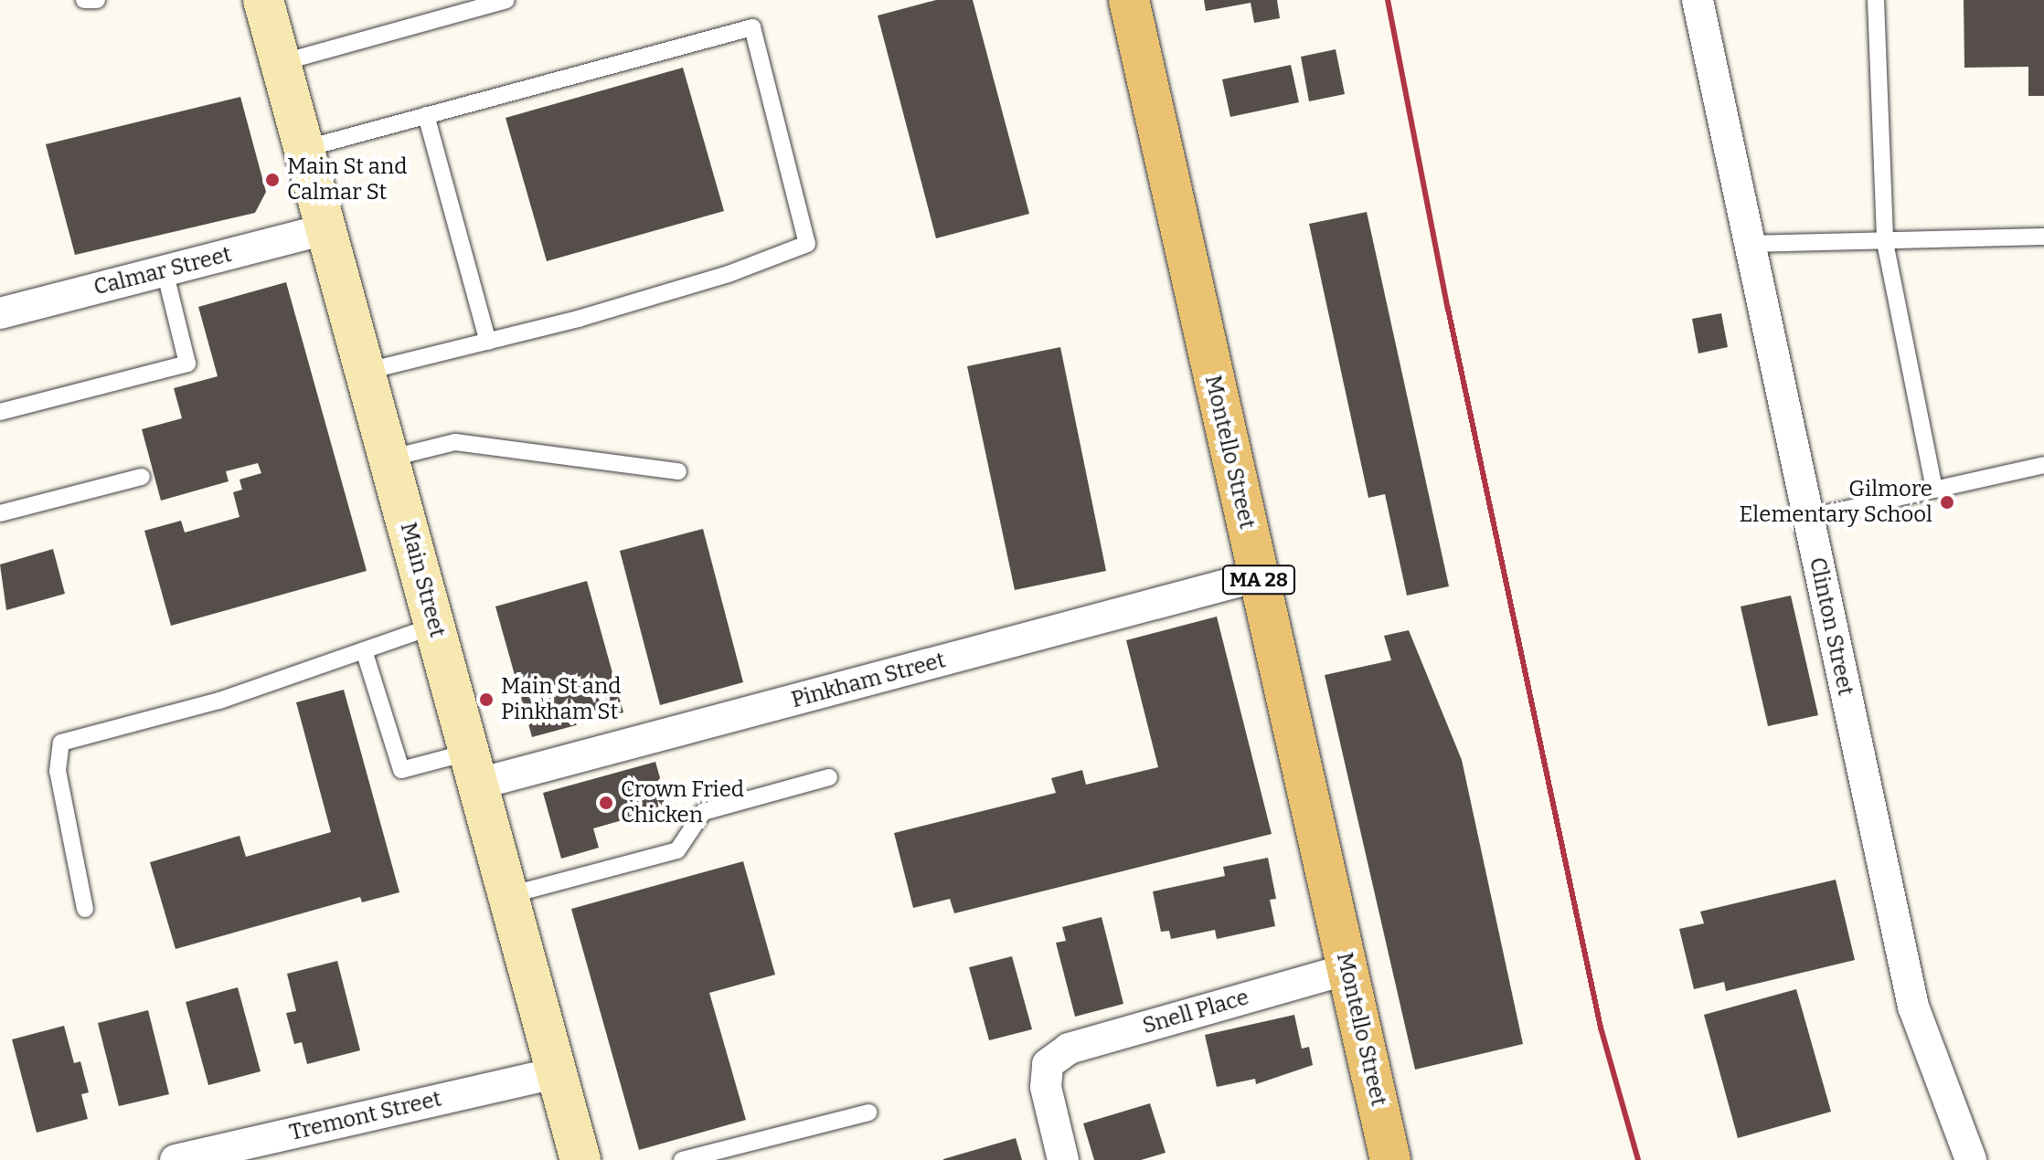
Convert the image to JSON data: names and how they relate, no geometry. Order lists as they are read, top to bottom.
{
  "streets": {
    "main road": ["Montello Street", "Main Street", "MA 28"],
    "street": [
      "Calmar Street",
      "Clinton Street",
      "Pinkham Street",
      "Snell Place",
      "Tremont Street"
    ]
  },
  "crossings": [
    ["Calmar Street", "Main Street"],
    ["Montello Street", "Pinkham Street"],
    ["Montello Street", "Snell Place"],
    ["Main Street", "Pinkham Street"],
    ["Main Street", "Tremont Street"]
  ],
  "places": [
    "Main St and Calmar St",
    "Gilmore Elementary School",
    "Main St and Pinkham St",
    "Crown Fried Chicken"
  ]
}
